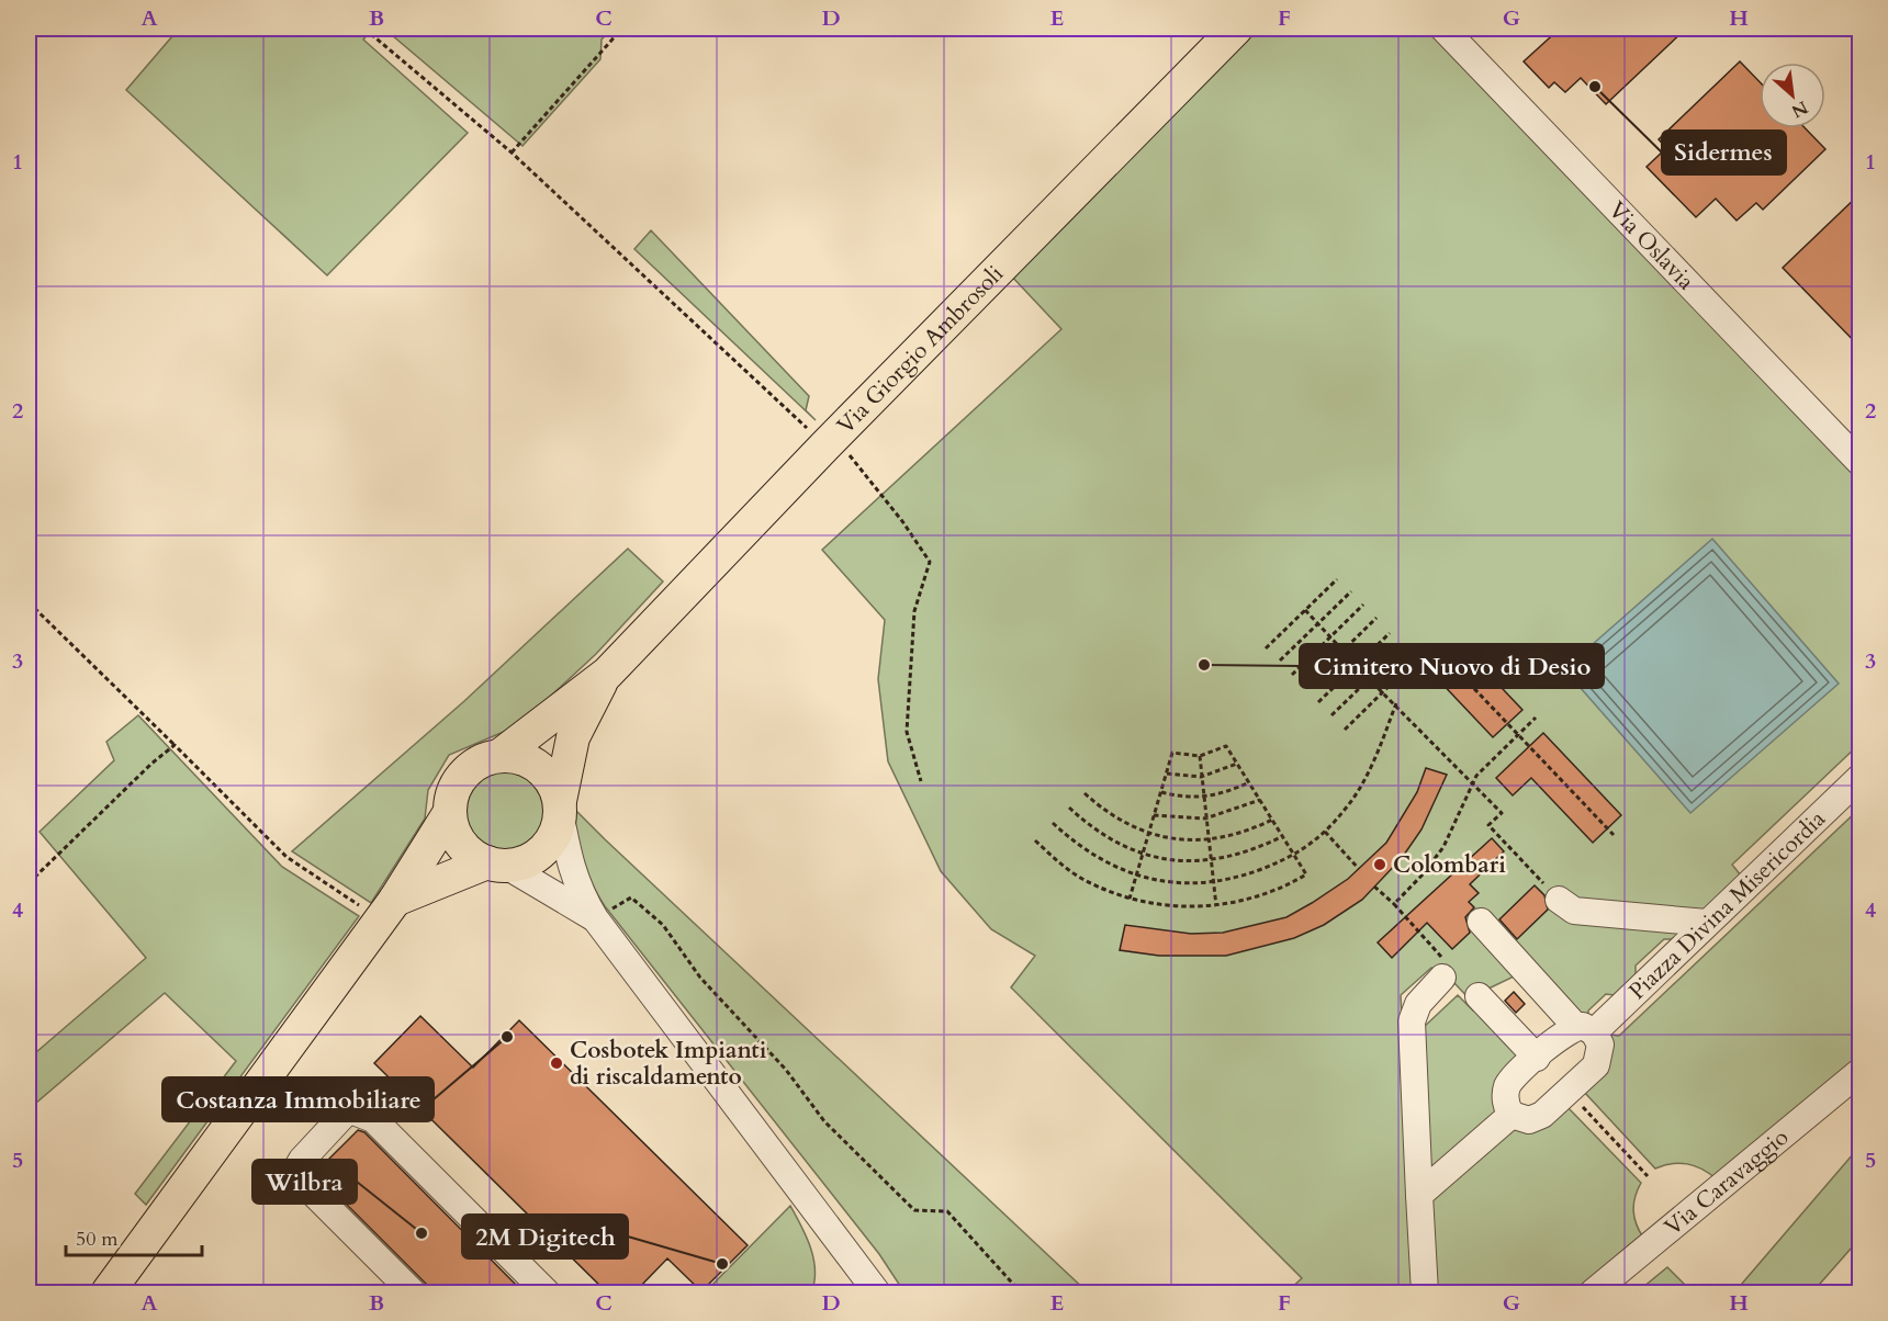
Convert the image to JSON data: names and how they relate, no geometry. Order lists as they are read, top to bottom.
{
  "streets": {
    "main road": ["Via Giorgio Ambrosoli"],
    "street": ["Via Oslavia", "Piazza Divina Misericordia", "Via Caravaggio"]
  },
  "places": [
    "Sidermes",
    "Cimitero Nuovo di Desio",
    "Colombari",
    "Costanza Immobiliare",
    "Cosbotek Impianti di riscaldamento",
    "Wilbra",
    "2M Digitech"
  ],
  "scale_bar": "50 m",
  "north": "bottom right",
  "grid": {
    "columns": [
      "A",
      "B",
      "C",
      "D",
      "E",
      "F",
      "G",
      "H"
    ],
    "rows": [
      "1",
      "2",
      "3",
      "4",
      "5"
    ]
  }
}
